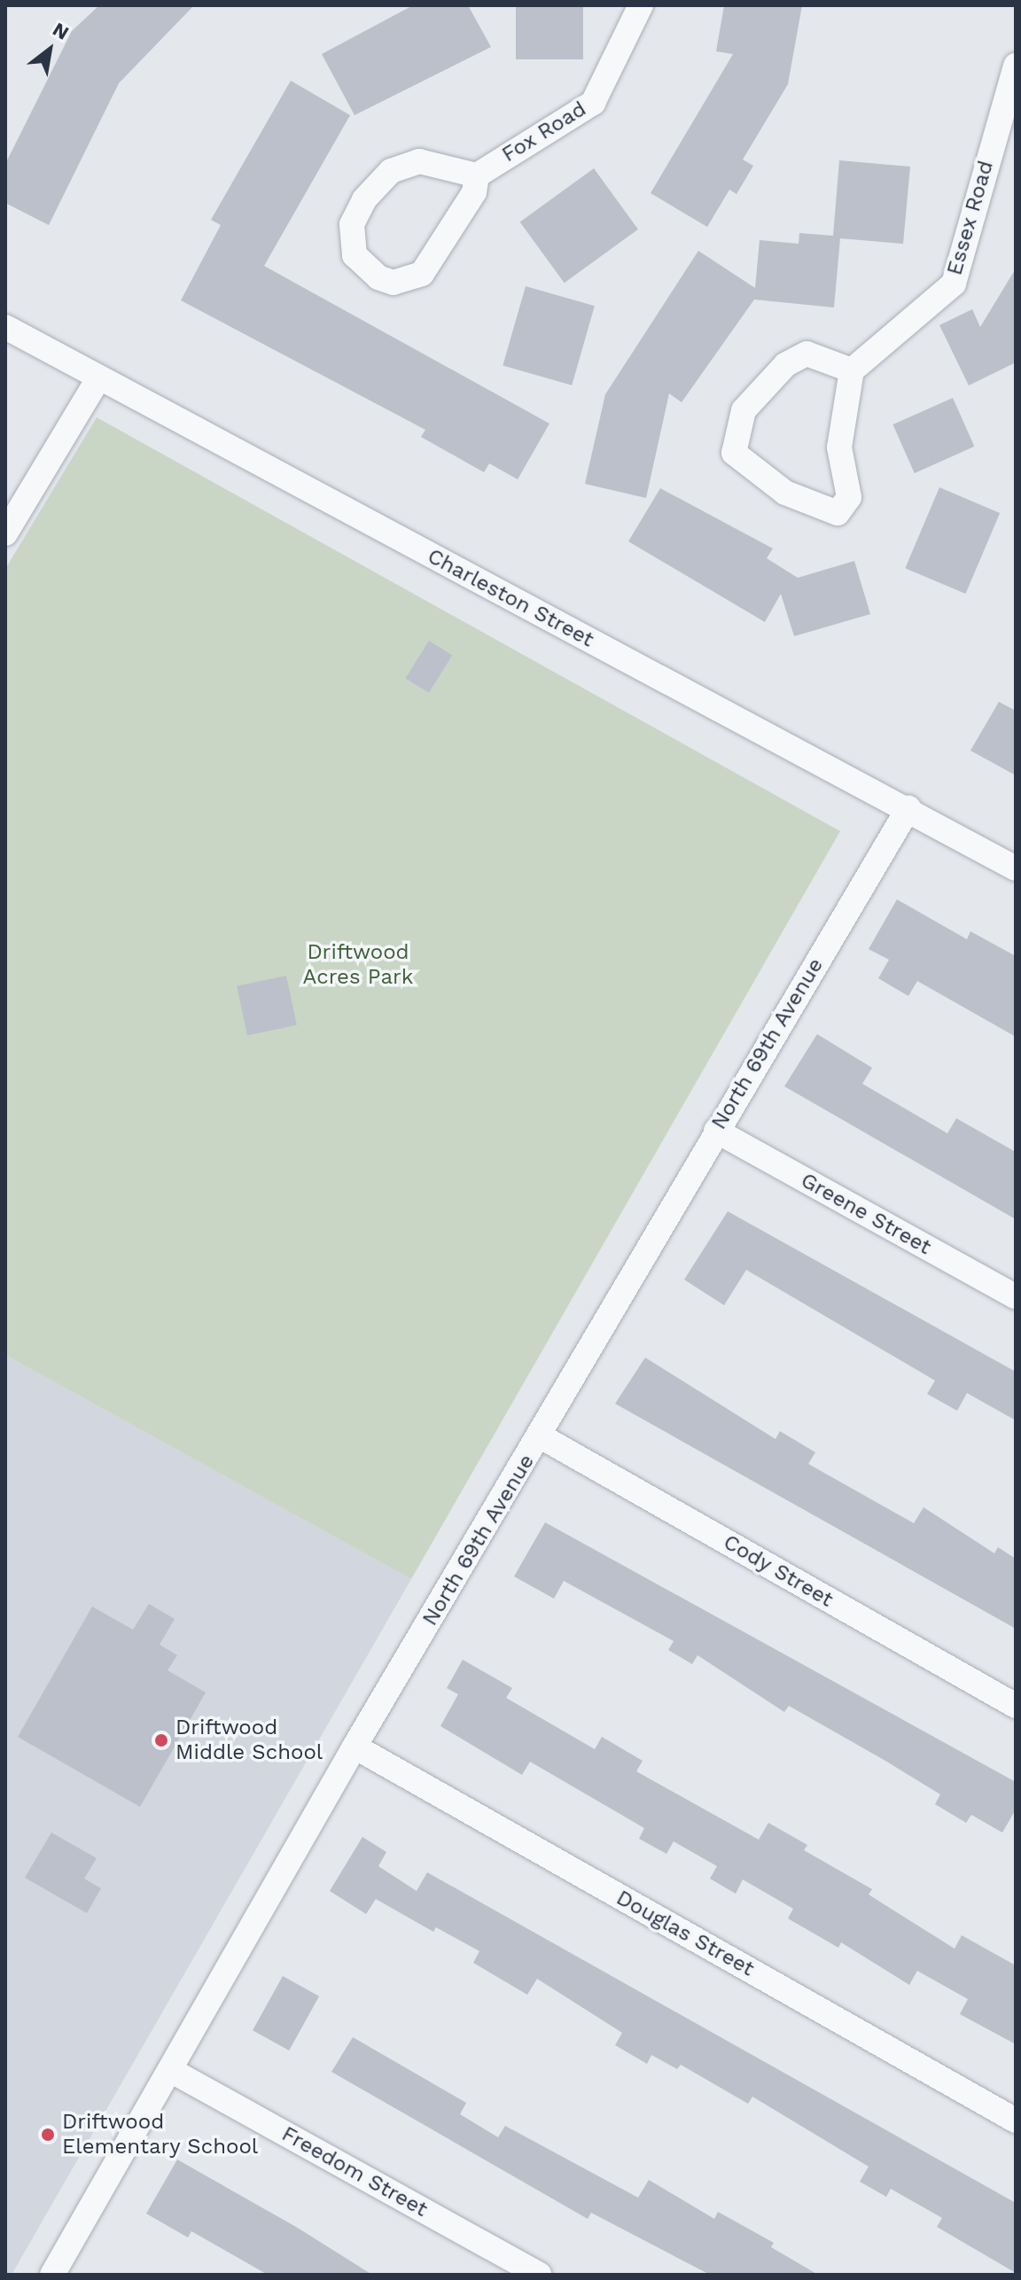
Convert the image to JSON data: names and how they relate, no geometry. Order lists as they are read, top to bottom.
{
  "streets": {
    "street": [
      "Fox Road",
      "Essex Road",
      "Charleston Street",
      "North 69th Avenue",
      "Greene Street",
      "Cody Street",
      "Douglas Street",
      "Freedom Street"
    ]
  },
  "crossings": [
    ["Charleston Street", "North 69th Avenue"],
    ["North 69th Avenue", "Greene Street"],
    ["North 69th Avenue", "Cody Street"],
    ["North 69th Avenue", "Douglas Street"],
    ["North 69th Avenue", "Freedom Street"]
  ],
  "parks": ["Driftwood Acres Park"],
  "places": ["Driftwood Middle School", "Driftwood Elementary School"],
  "north": "top right"
}
